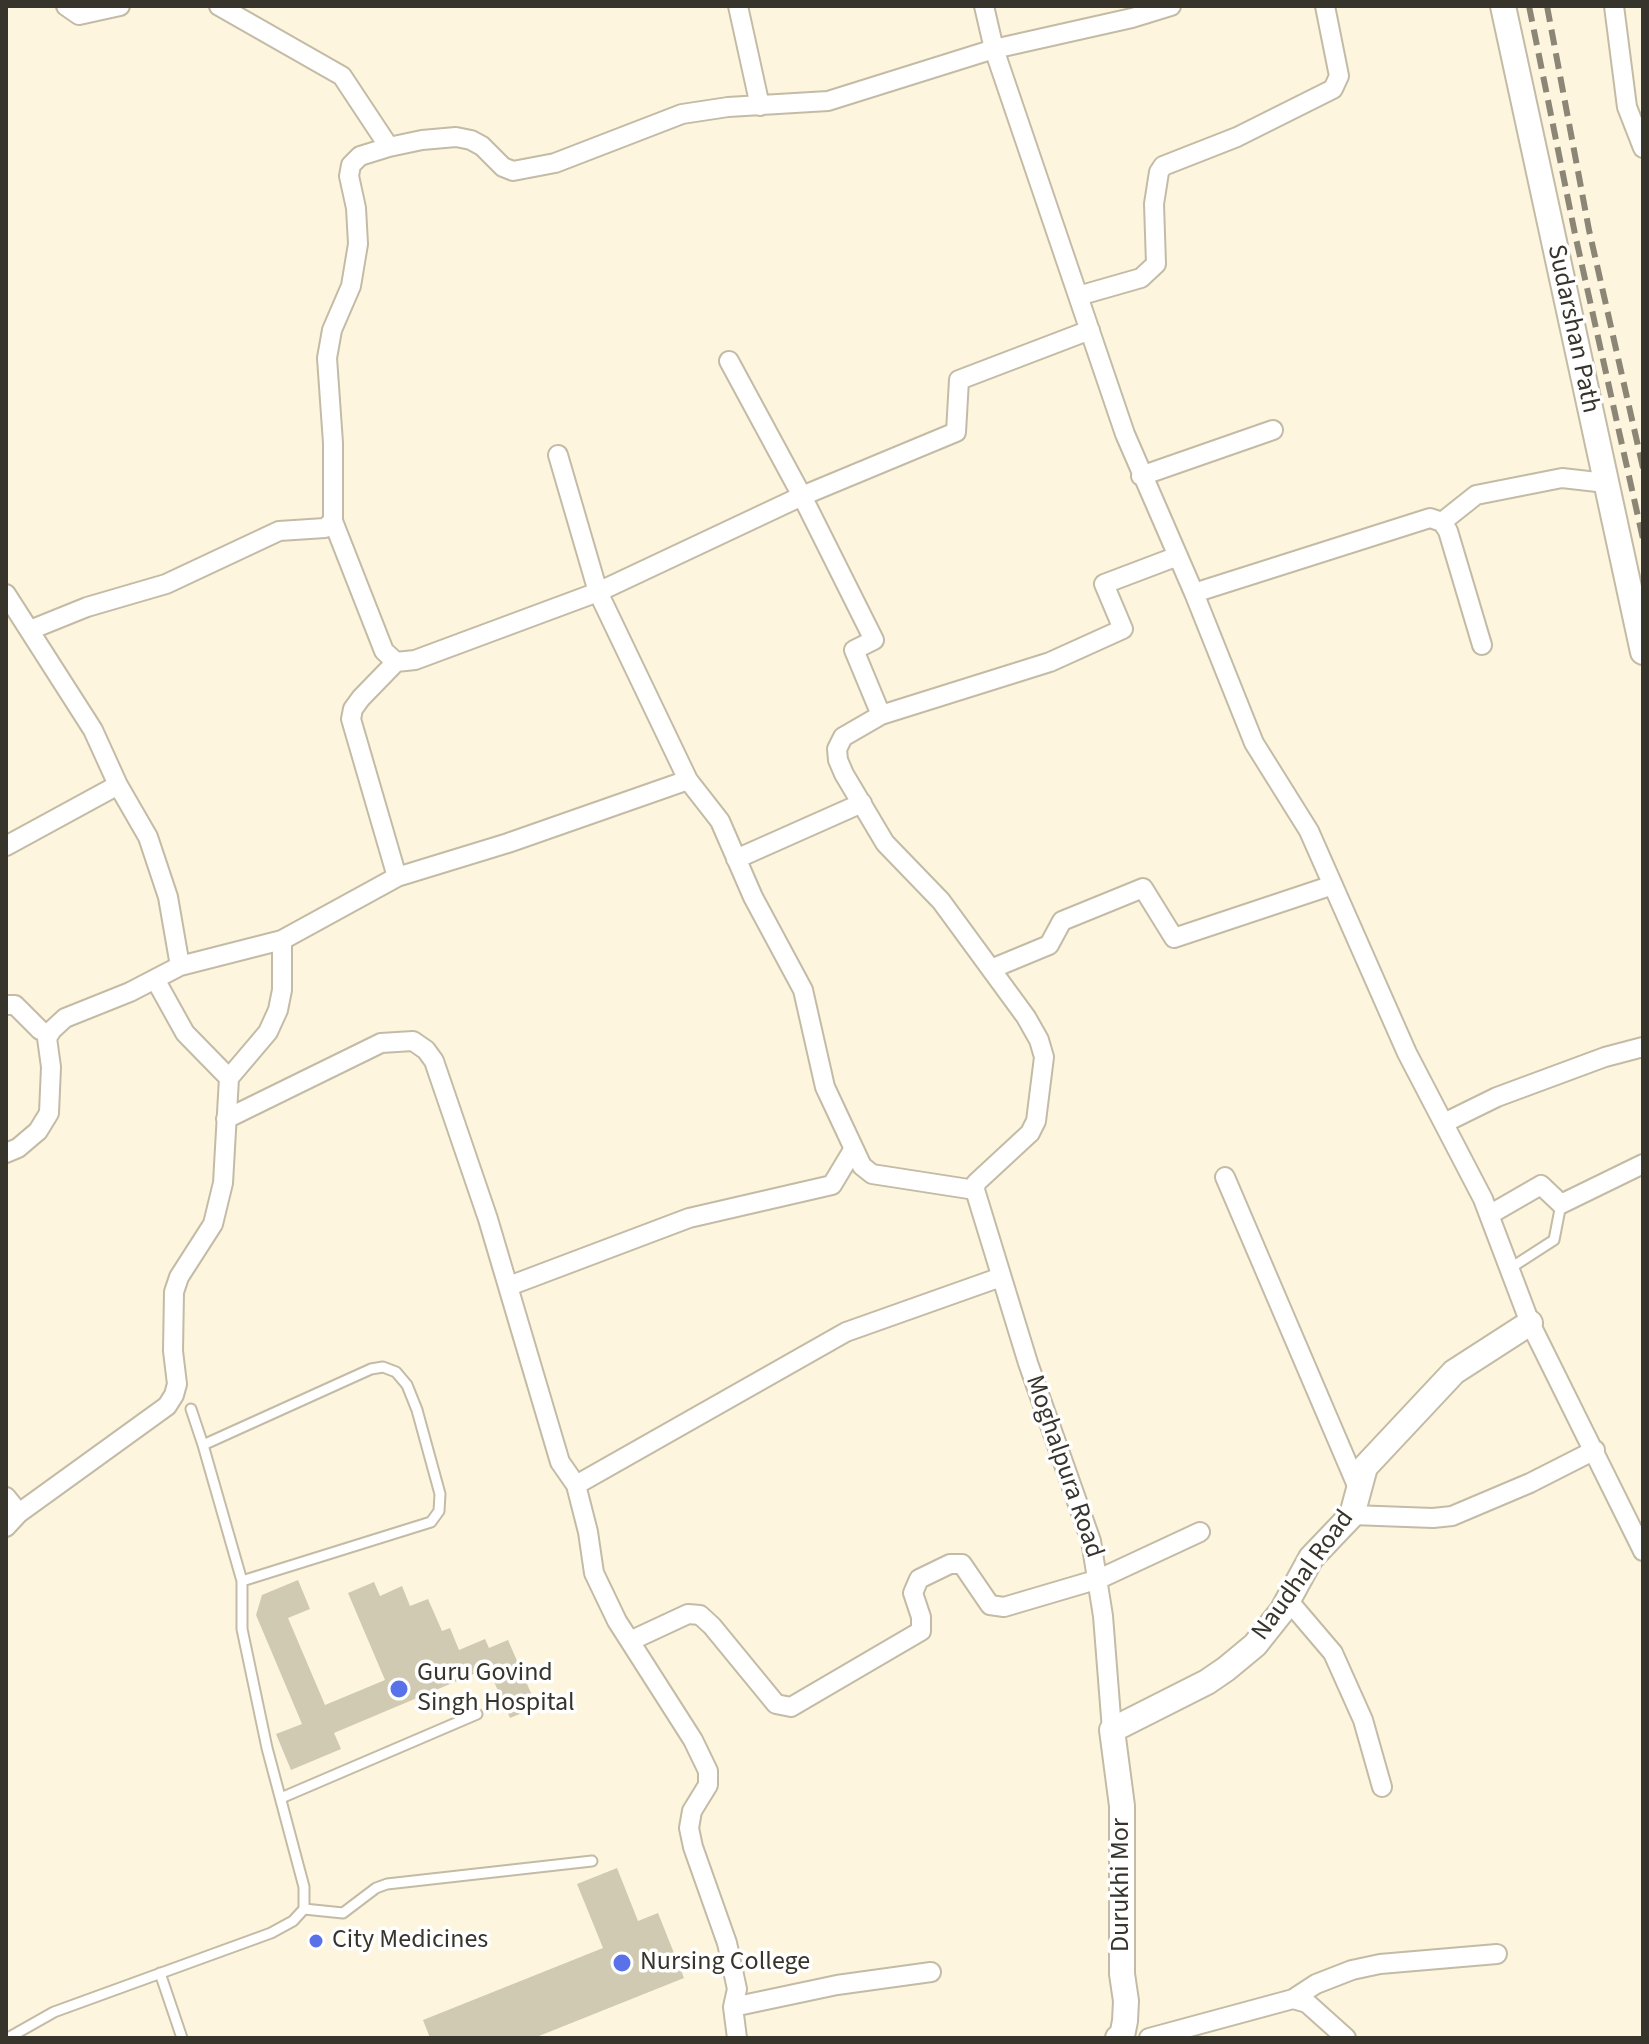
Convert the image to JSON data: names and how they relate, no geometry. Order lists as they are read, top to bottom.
{
  "streets": {
    "street": [
      "Sudarshan Path",
      "Moghalpura Road",
      "Naudhal Road",
      "Durukhi Mor"
    ]
  },
  "crossings": [
    ["Moghalpura Road", "Naudhal Road"],
    ["Moghalpura Road", "Durukhi Mor"],
    ["Naudhal Road", "Durukhi Mor"]
  ],
  "places": ["Guru Govind Singh Hospital", "City Medicines", "Nursing College"]
}
